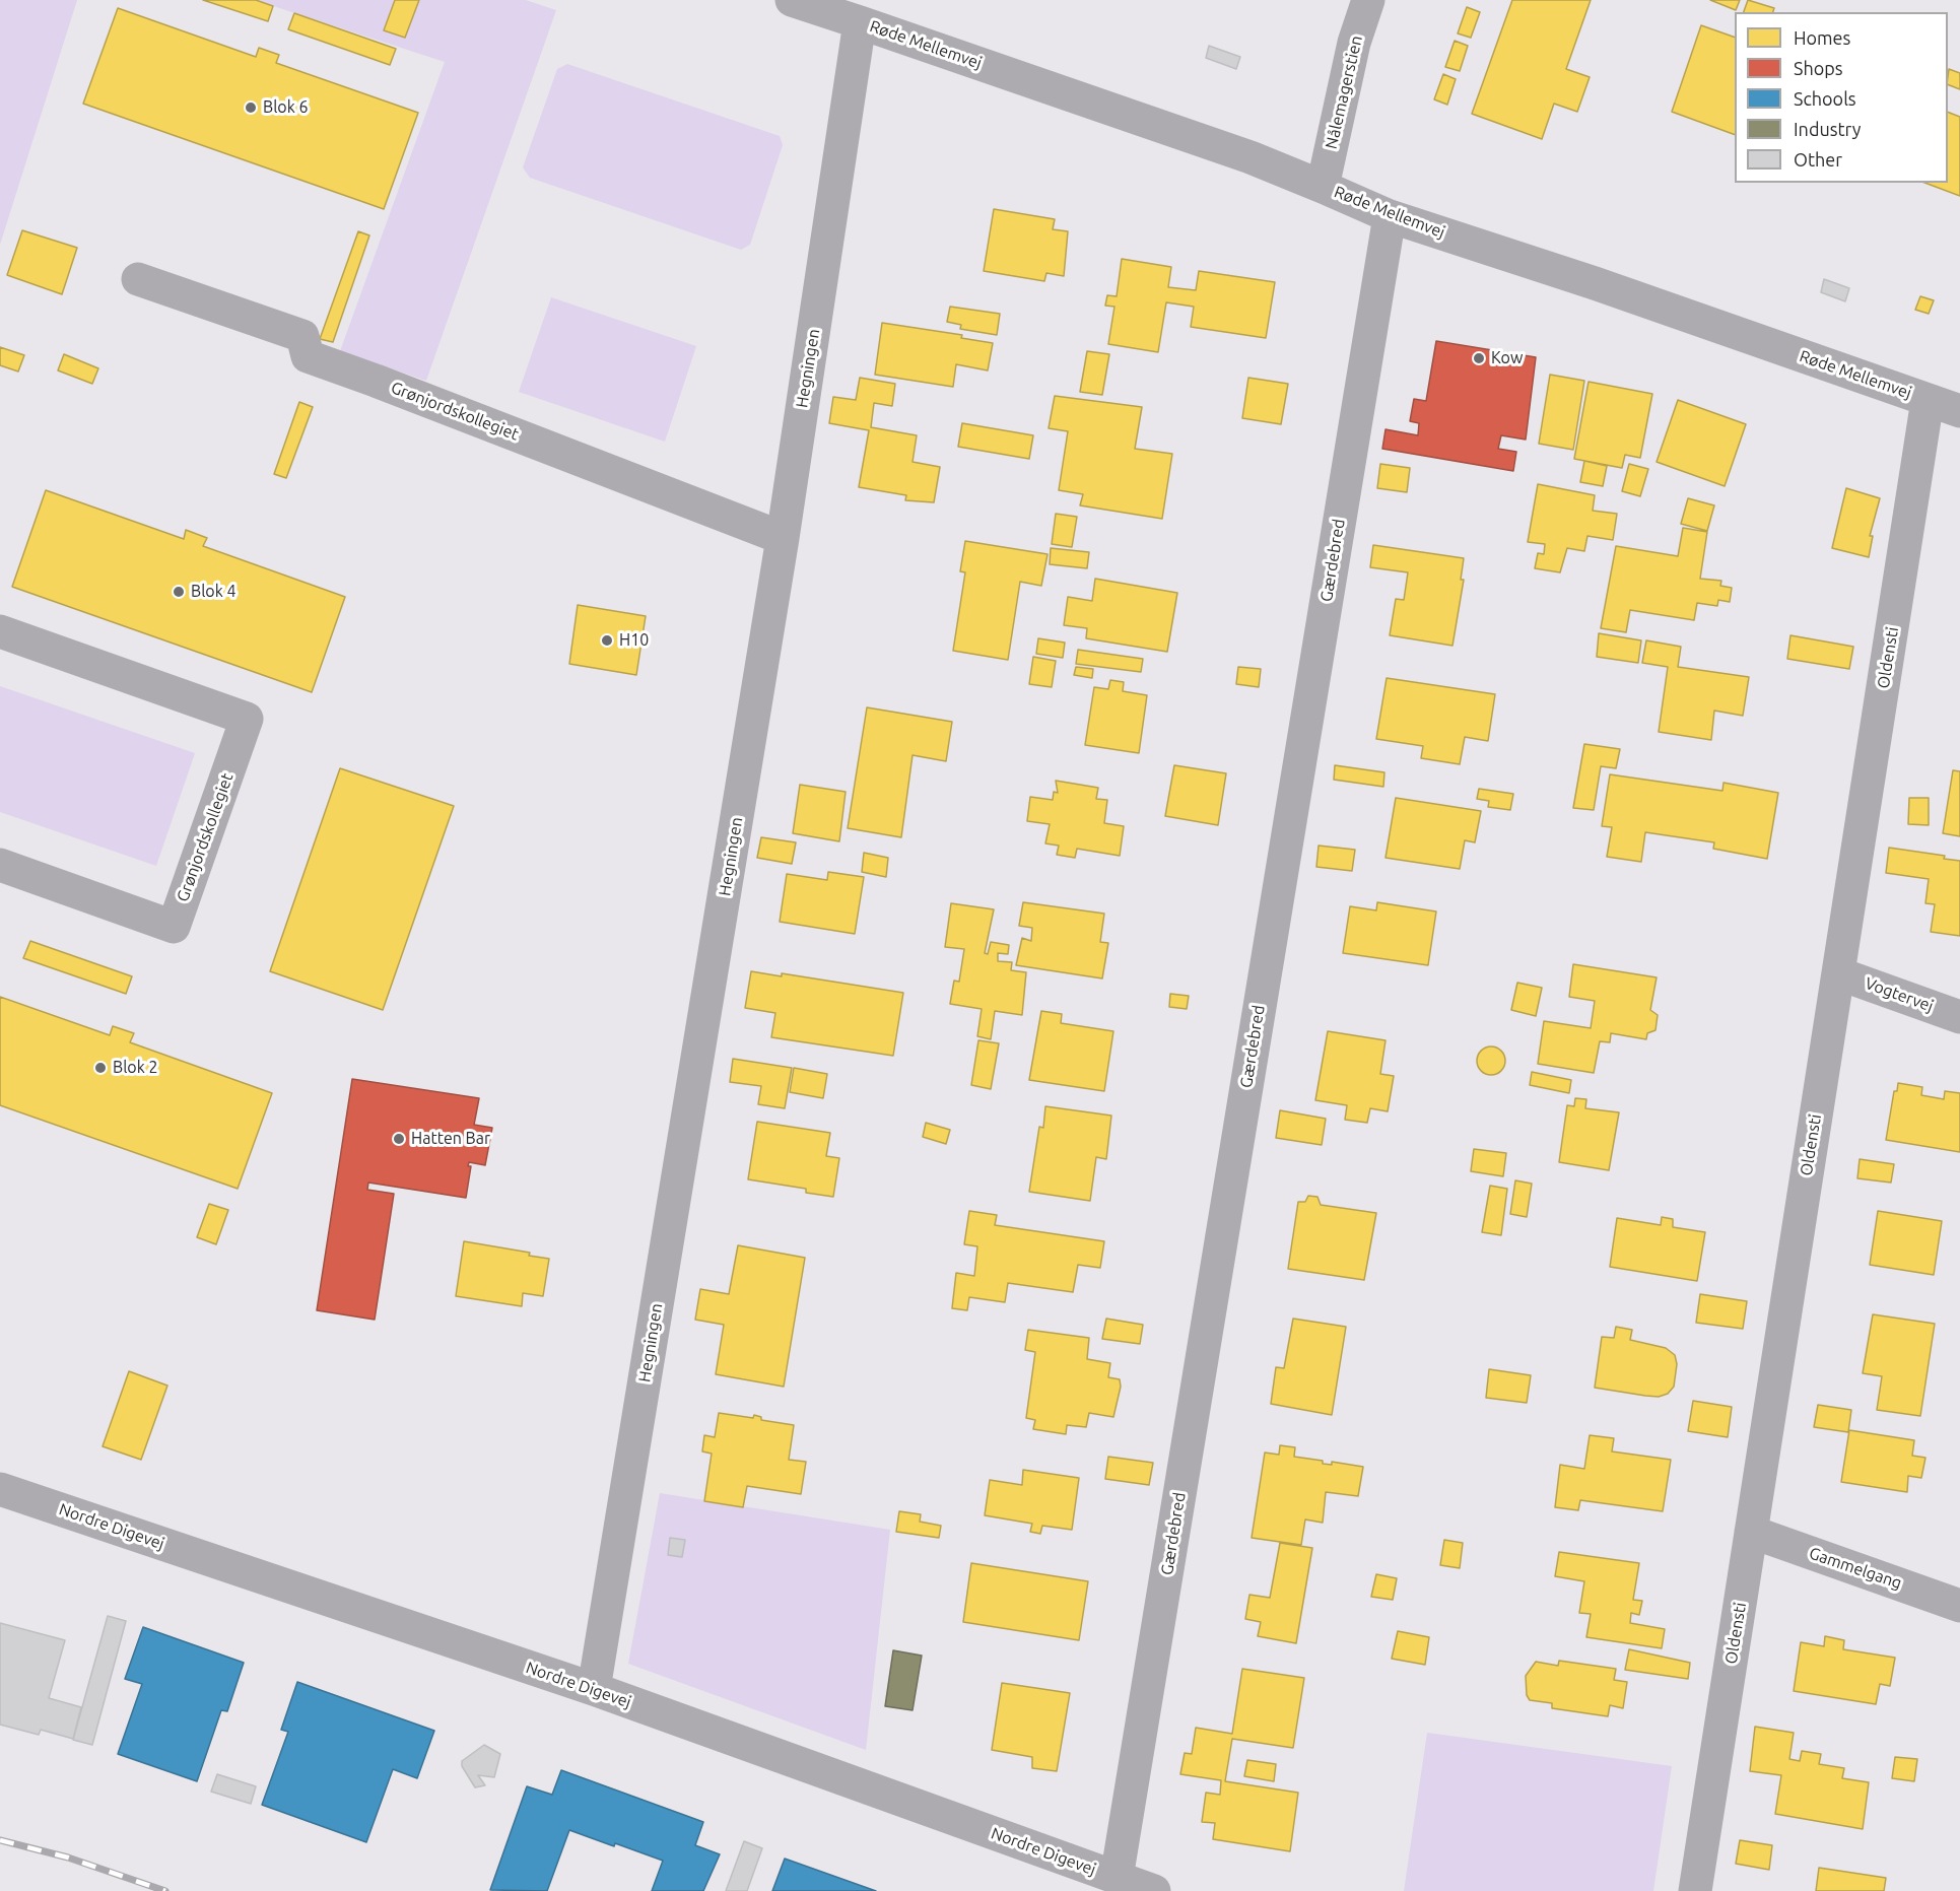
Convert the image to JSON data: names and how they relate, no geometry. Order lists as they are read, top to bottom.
{
  "streets": {
    "street": [
      "Røde Mellemvej",
      "Nålemagerstien",
      "Hegningen",
      "Grønjordskollegiet",
      "Gærdebred",
      "Oldensti",
      "Vogtervej",
      "Nordre Digevej",
      "Gammelgang"
    ]
  },
  "crossings": [
    ["Røde Mellemvej", "Nålemagerstien"],
    ["Røde Mellemvej", "Hegningen"],
    ["Røde Mellemvej", "Gærdebred"],
    ["Røde Mellemvej", "Oldensti"],
    ["Hegningen", "Grønjordskollegiet"],
    ["Hegningen", "Nordre Digevej"],
    ["Gærdebred", "Nordre Digevej"],
    ["Oldensti", "Vogtervej"],
    ["Oldensti", "Gammelgang"]
  ],
  "places": [
    "Blok 6",
    "Kow",
    "Blok 4",
    "H10",
    "Blok 2",
    "Hatten Bar"
  ],
  "legend": [
    "Homes",
    "Shops",
    "Schools",
    "Industry",
    "Other"
  ]
}
